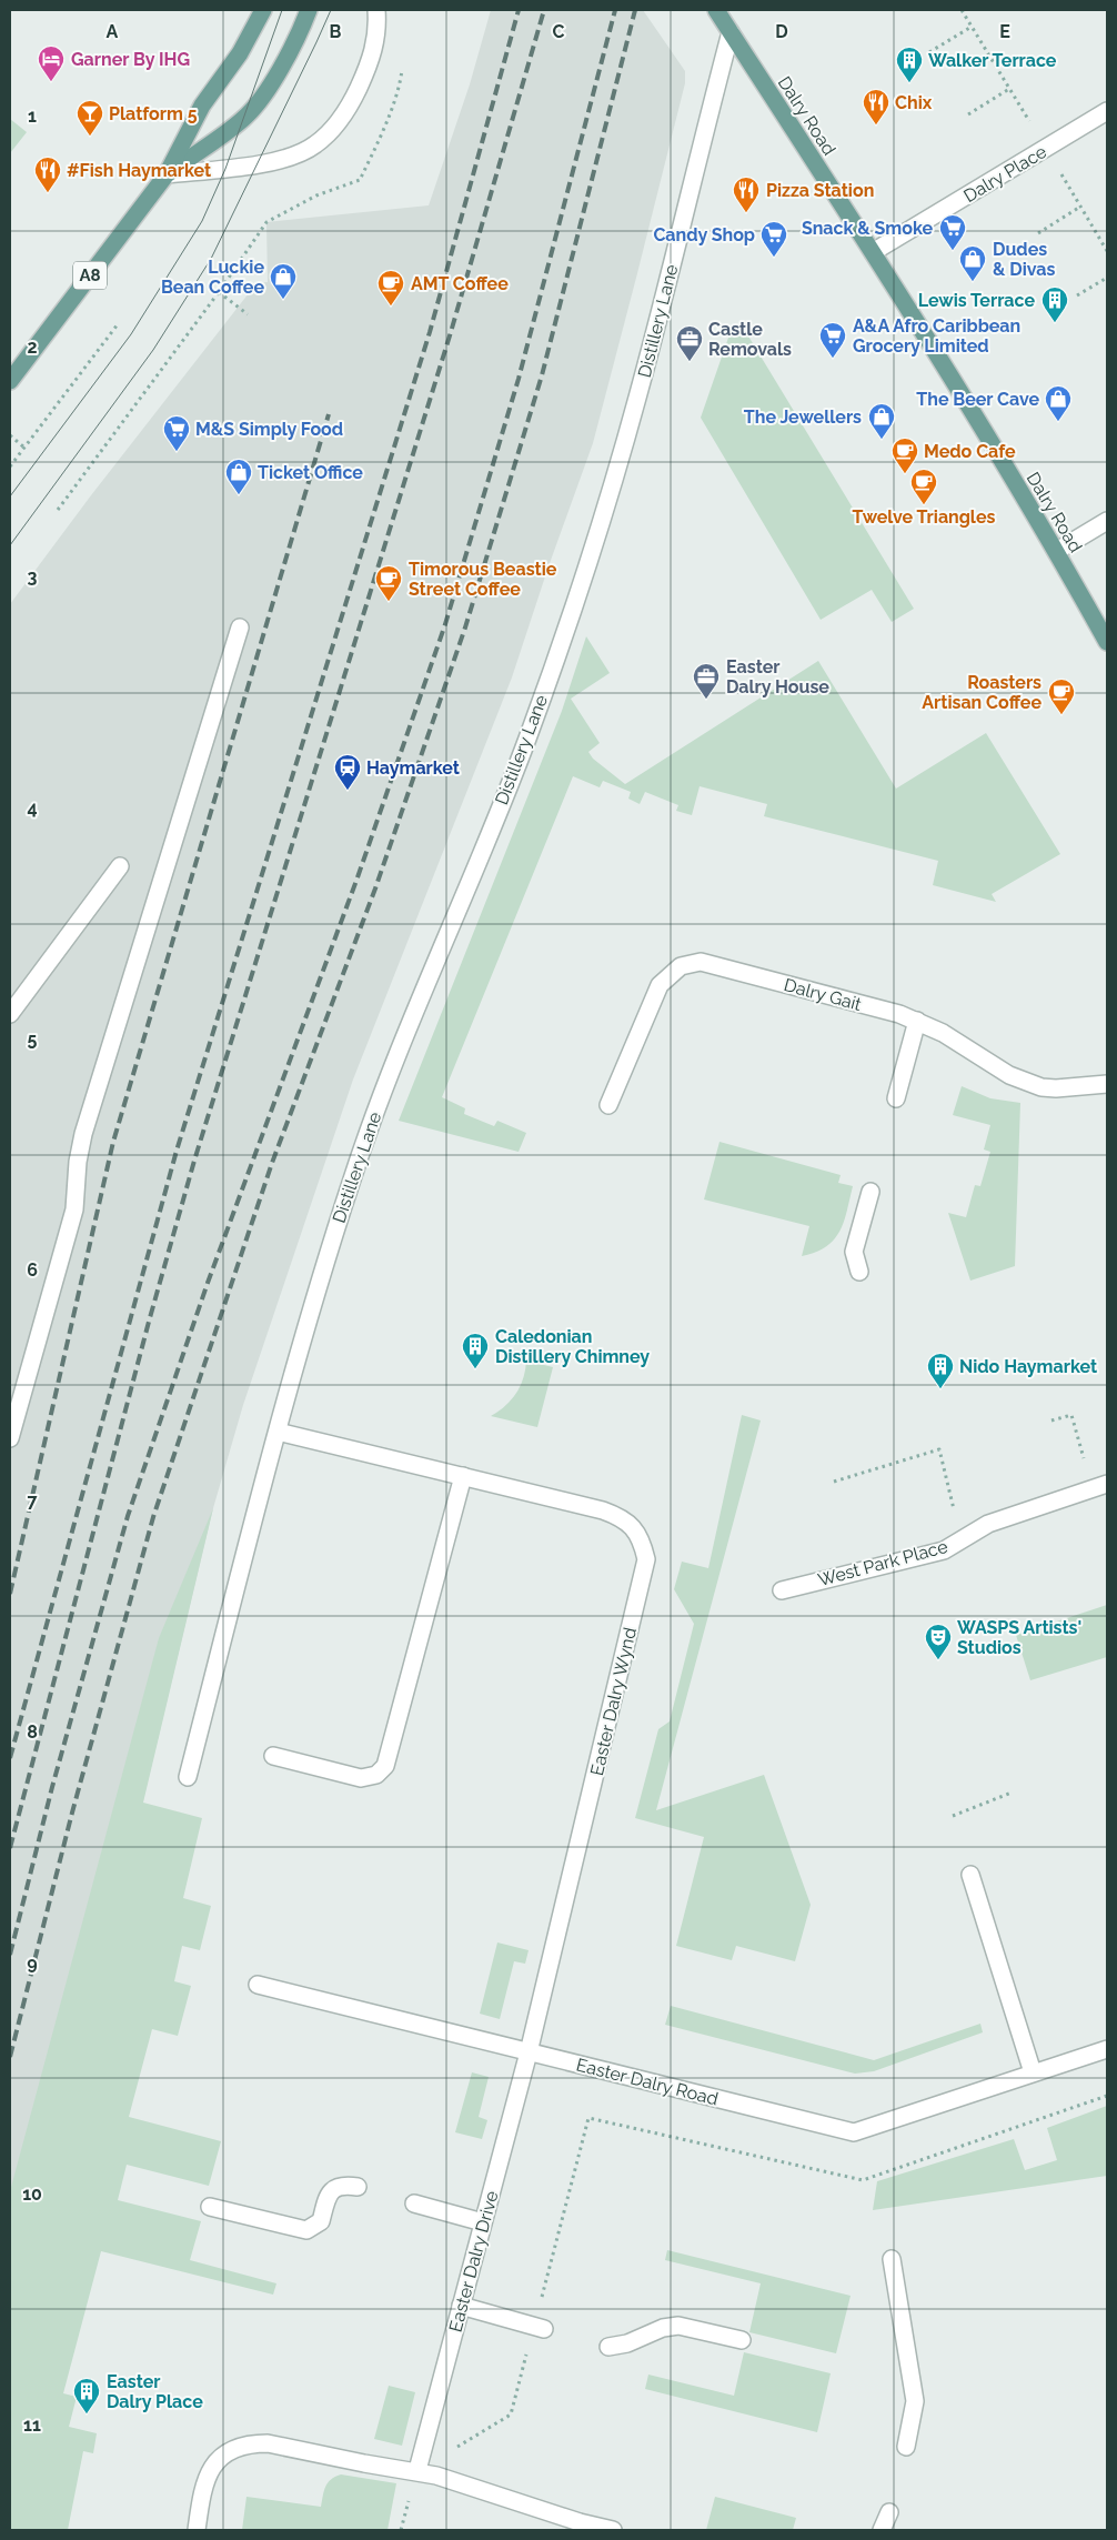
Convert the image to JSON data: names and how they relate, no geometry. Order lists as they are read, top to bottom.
{
  "streets": {
    "main road": ["Dalry Road", "A8"],
    "street": [
      "Dalry Place",
      "Distillery Lane",
      "Dalry Gait",
      "West Park Place",
      "Easter Dalry Wynd",
      "Easter Dalry Road",
      "Easter Dalry Drive"
    ]
  },
  "crossings": [
    ["Dalry Road", "Dalry Place"],
    ["Dalry Road", "Distillery Lane"],
    ["Distillery Lane", "Easter Dalry Wynd"],
    ["Easter Dalry Wynd", "Easter Dalry Road"],
    ["Easter Dalry Wynd", "Easter Dalry Drive"],
    ["Easter Dalry Road", "Easter Dalry Drive"]
  ],
  "places": {
    "hotel": ["Garner By IHG"],
    "building": [
      "Walker Terrace",
      "Lewis Terrace",
      "Caledonian Distillery Chimney",
      "Nido Haymarket",
      "Easter Dalry Place"
    ],
    "restaurant": ["Chix", "#Fish Haymarket", "Pizza Station"],
    "bar": ["Platform 5"],
    "supermarket": [
      "Snack & Smoke",
      "Candy Shop",
      "A&A Afro Caribbean Grocery Limited",
      "M&S Simply Food"
    ],
    "shop": [
      "Dudes & Divas",
      "Luckie Bean Coffee",
      "The Beer Cave",
      "The Jewellers",
      "Ticket Office"
    ],
    "cafe": [
      "AMT Coffee",
      "Medo Cafe",
      "Twelve Triangles",
      "Timorous Beastie Street Coffee",
      "Roasters Artisan Coffee"
    ],
    "office": ["Castle Removals", "Easter Dalry House"],
    "station": ["Haymarket"],
    "theatre": ["WASPS Artists' Studios"]
  },
  "grid": {
    "columns": [
      "A",
      "B",
      "C",
      "D",
      "E"
    ],
    "rows": [
      "1",
      "2",
      "3",
      "4",
      "5",
      "6",
      "7",
      "8",
      "9",
      "10",
      "11"
    ]
  }
}
